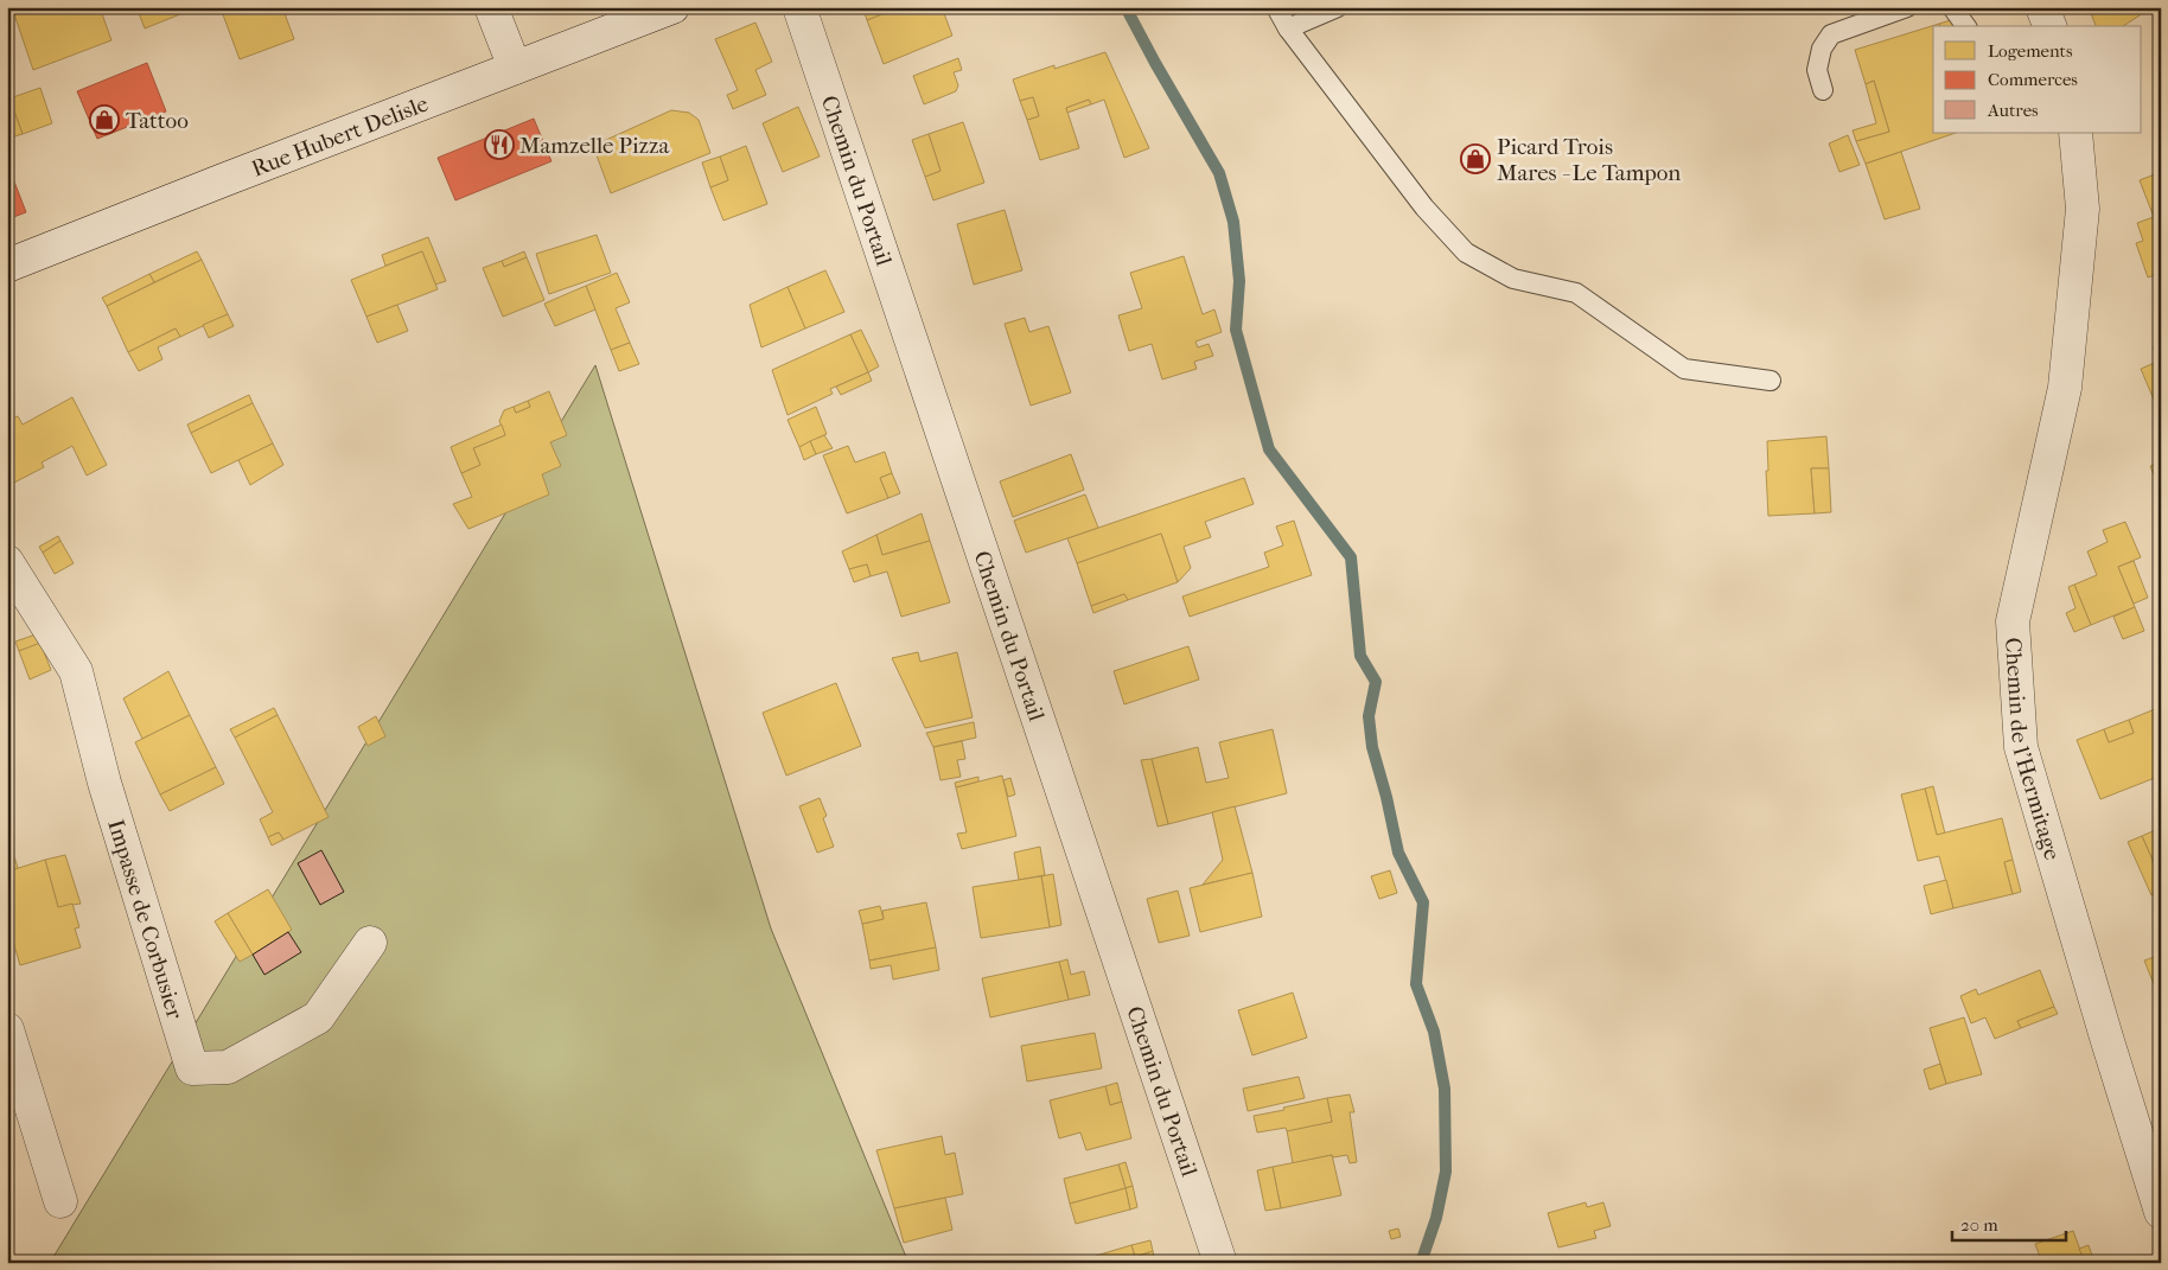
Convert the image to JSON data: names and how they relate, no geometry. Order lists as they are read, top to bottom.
{
  "streets": {
    "street": [
      "Rue Hubert Delisle",
      "Chemin du Portail",
      "Chemin de l'Hermitage",
      "Impasse de Corbusier"
    ]
  },
  "places": {
    "shop": ["Tattoo", "Picard Trois Mares - Le Tampon"],
    "restaurant": ["Mamzelle Pizza"]
  },
  "legend": ["Logements", "Commerces", "Autres"],
  "scale_bar": "20 m"
}
